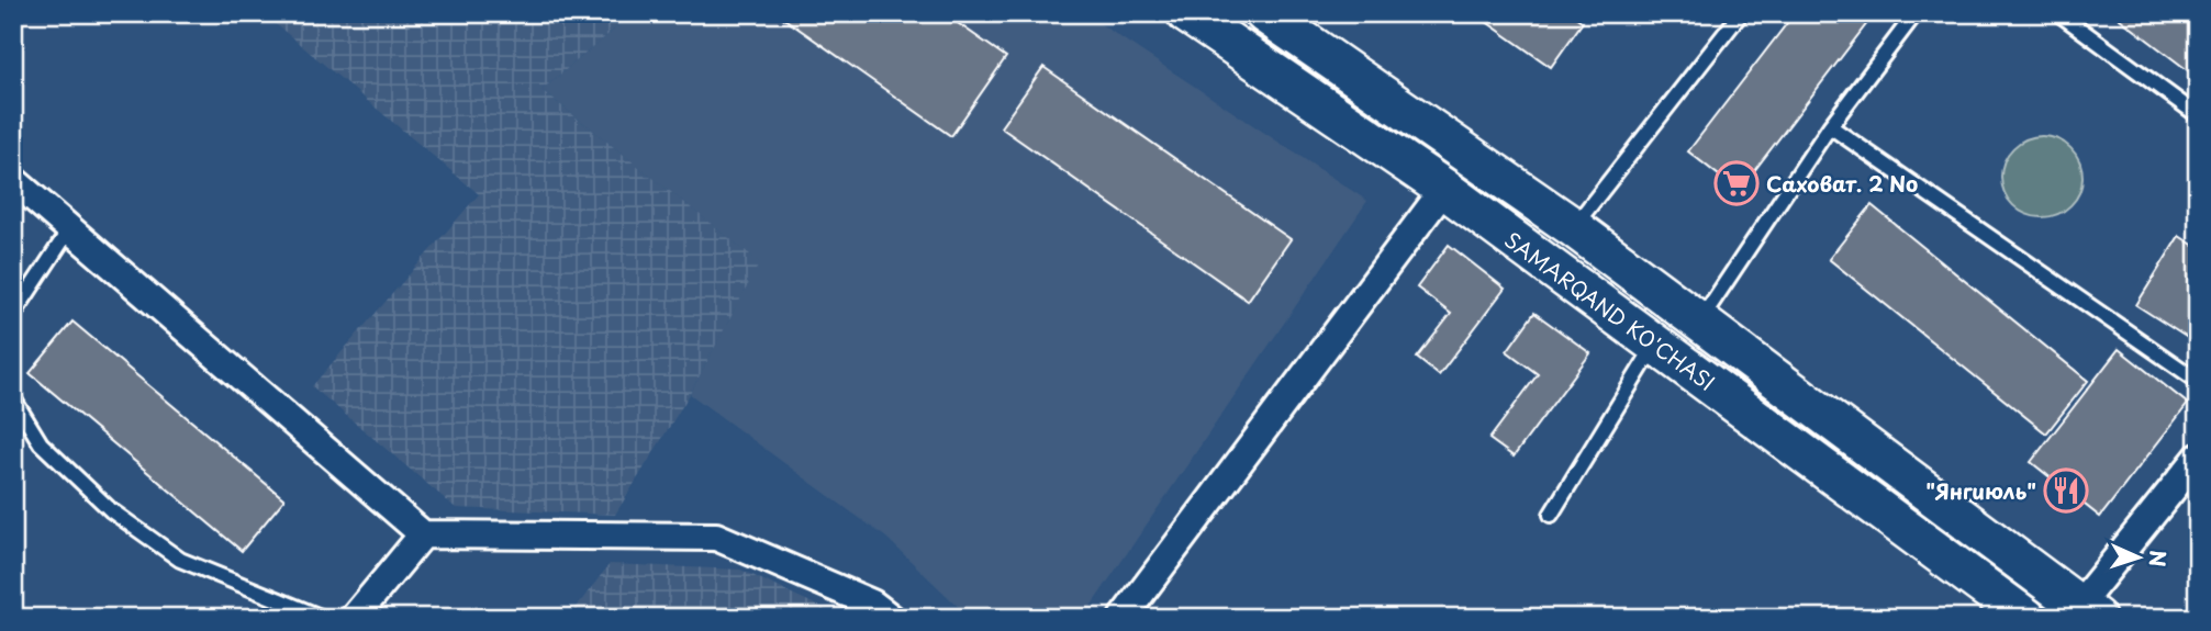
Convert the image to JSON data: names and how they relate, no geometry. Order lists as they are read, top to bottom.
{
  "streets": {
    "main road": ["SAMARQAND KO'CHASI"]
  },
  "places": {
    "supermarket": ["Саховат. 2 No"],
    "restaurant": ["\"Янгиюль\""]
  },
  "north": "right"
}
